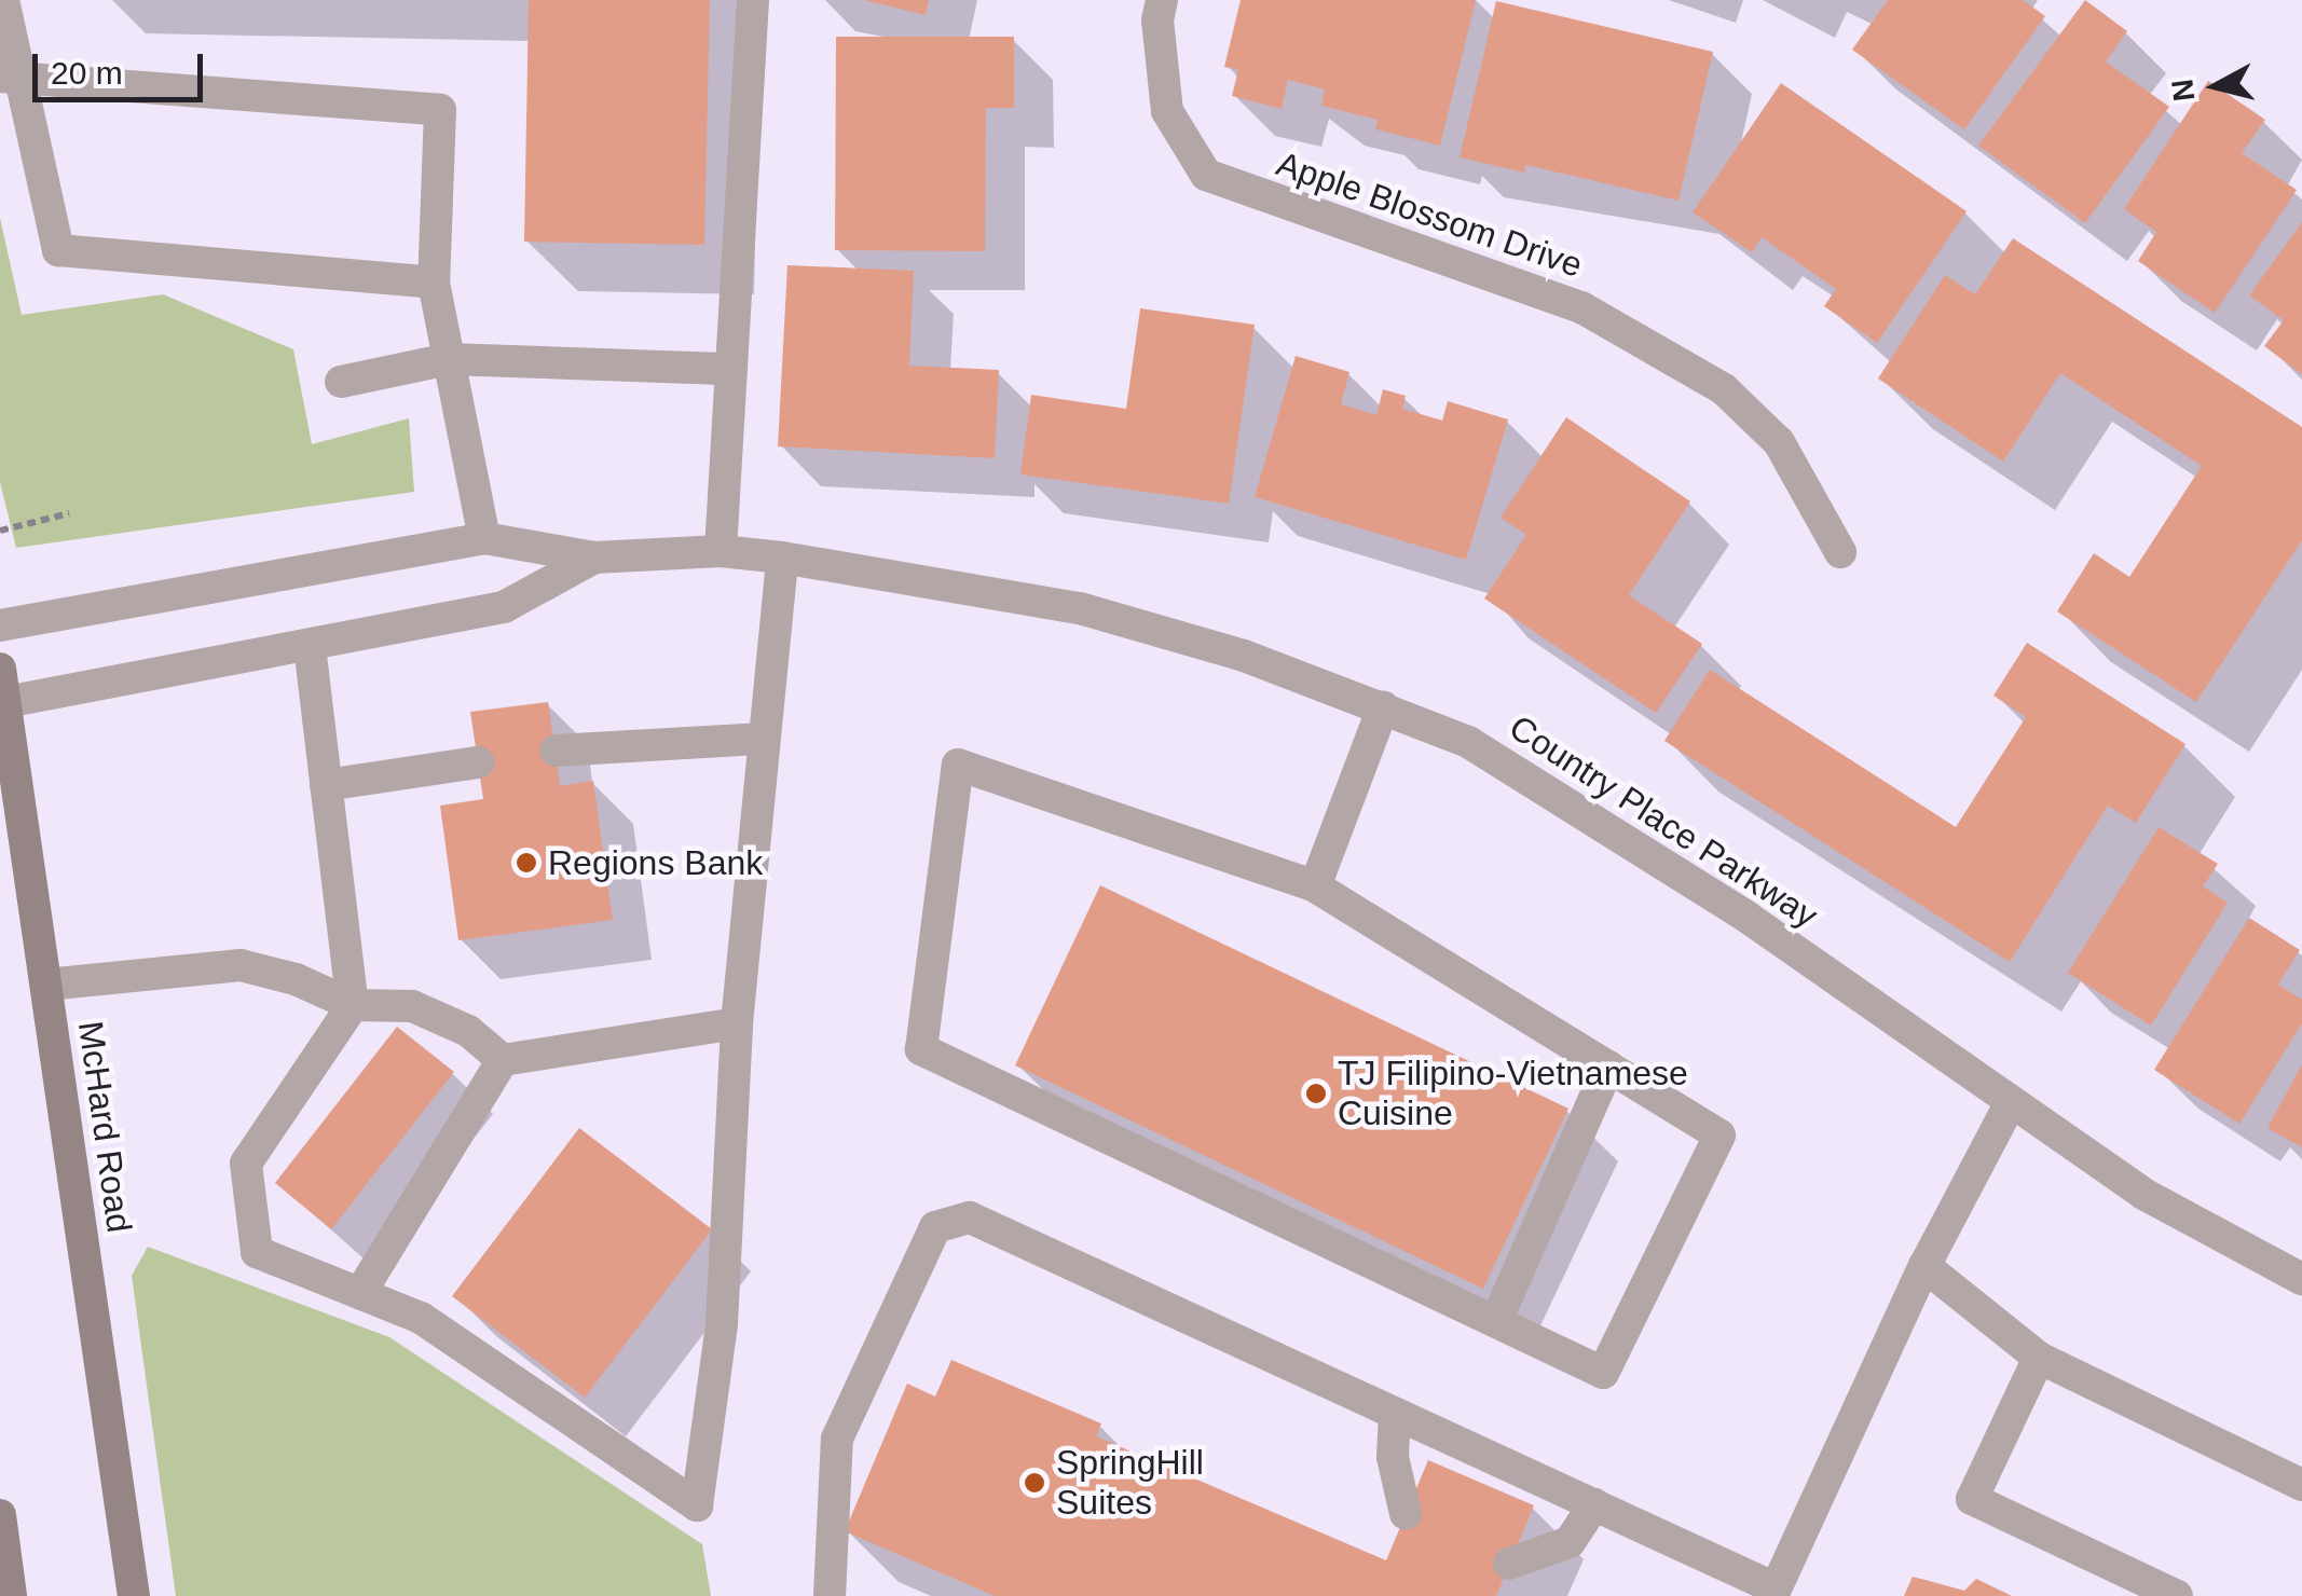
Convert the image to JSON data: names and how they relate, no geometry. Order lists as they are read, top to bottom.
{
  "streets": {
    "main road": ["McHard Road"],
    "street": ["Apple Blossom Drive", "Country Place Parkway"]
  },
  "places": ["Regions Bank", "TJ Filipino-Vietnamese Cuisine", "SpringHill Suites"],
  "scale_bar": "20 m",
  "north": "left"
}
